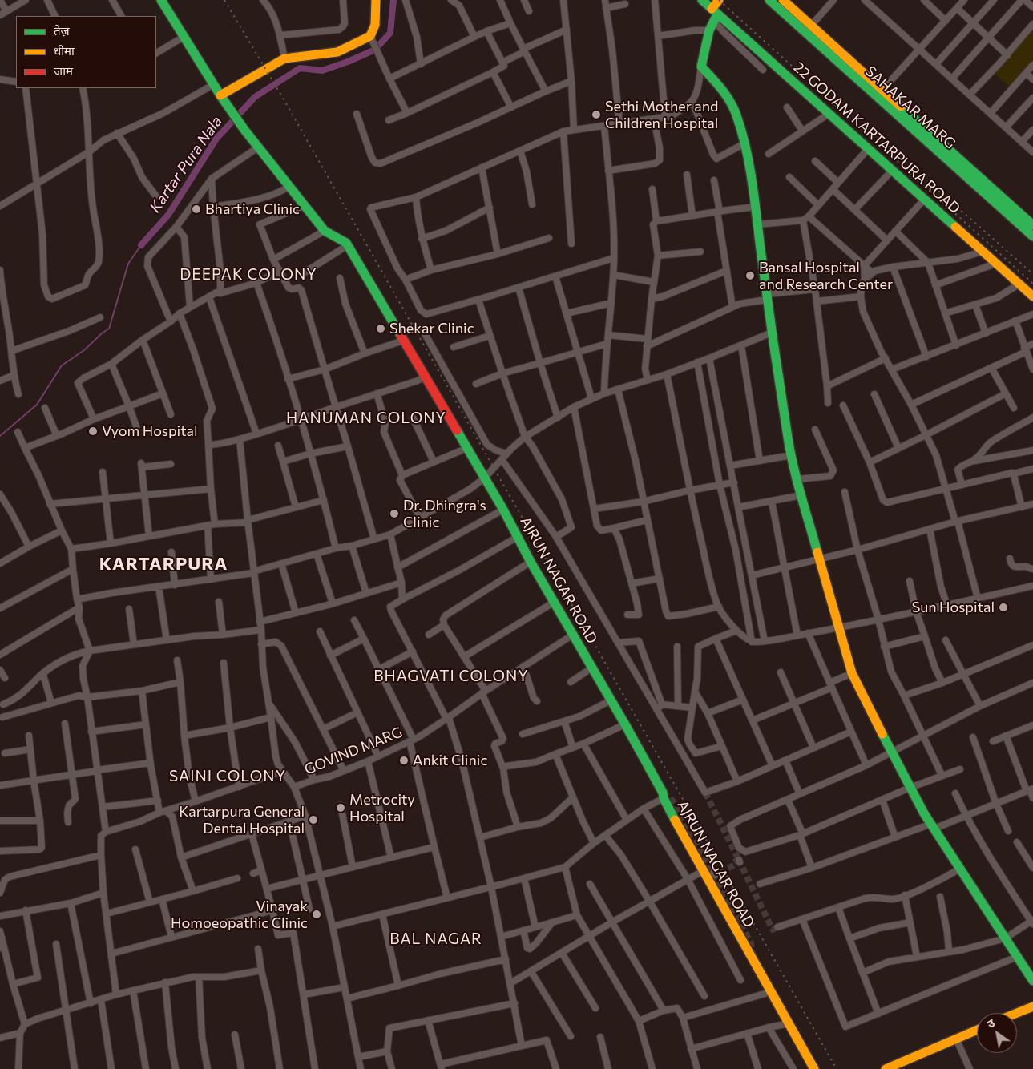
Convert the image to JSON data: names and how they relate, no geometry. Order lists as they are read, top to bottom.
{
  "streets": {
    "street": [
      "SAHAKAR MARG",
      "22 GODAM KARTARPURA ROAD",
      "AJRUN NAGAR ROAD",
      "GOVIND MARG"
    ]
  },
  "crossings": [
    ["AJRUN NAGAR ROAD", "GOVIND MARG"]
  ],
  "districts": [
    "DEEPAK COLONY",
    "HANUMAN COLONY",
    "KARTARPURA",
    "BHAGVATI COLONY",
    "SAINI COLONY",
    "BAL NAGAR"
  ],
  "water": ["Kartar Pura Nala"],
  "places": [
    "Sethi Mother and Children Hospital",
    "Bhartiya Clinic",
    "Bansal Hospital and Research Center",
    "Shekar Clinic",
    "Vyom Hospital",
    "Dr. Dhingra's Clinic",
    "Sun Hospital",
    "Ankit Clinic",
    "Metrocity Hospital",
    "Kartarpura General Dental Hospital",
    "Vinayak Homoeopathic Clinic"
  ],
  "legend": ["तेज़", "धीमा", "जाम"],
  "north": "top left"
}
